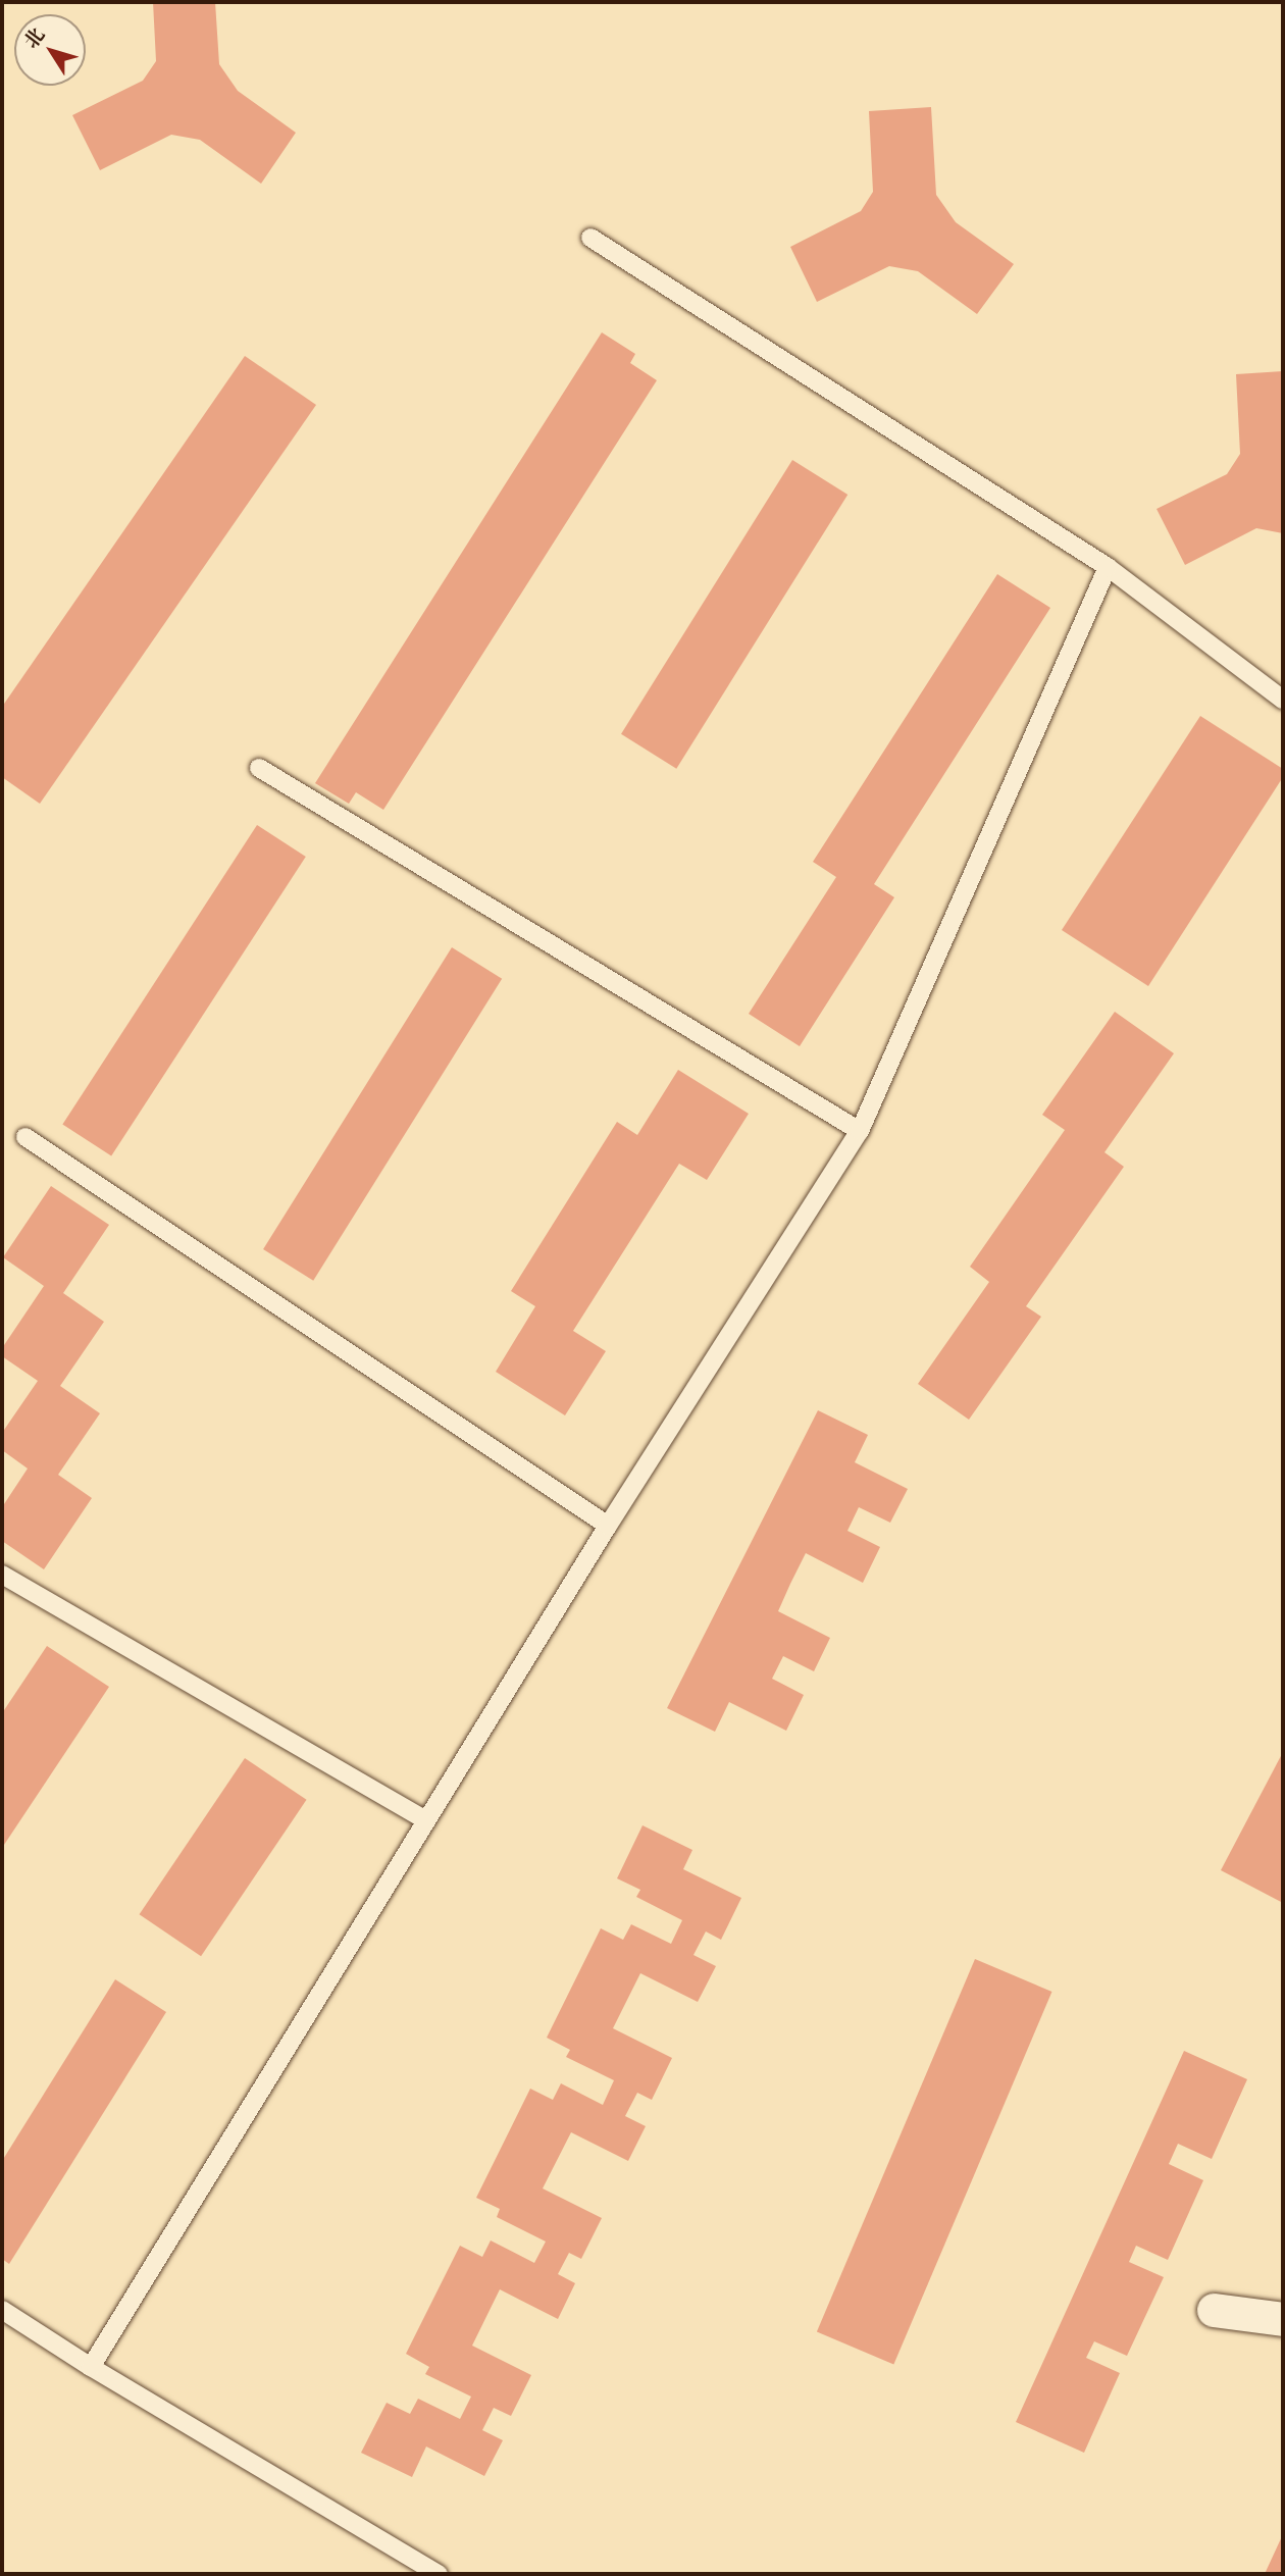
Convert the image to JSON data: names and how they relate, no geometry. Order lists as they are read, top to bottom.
{
  "north": "top left"
}
